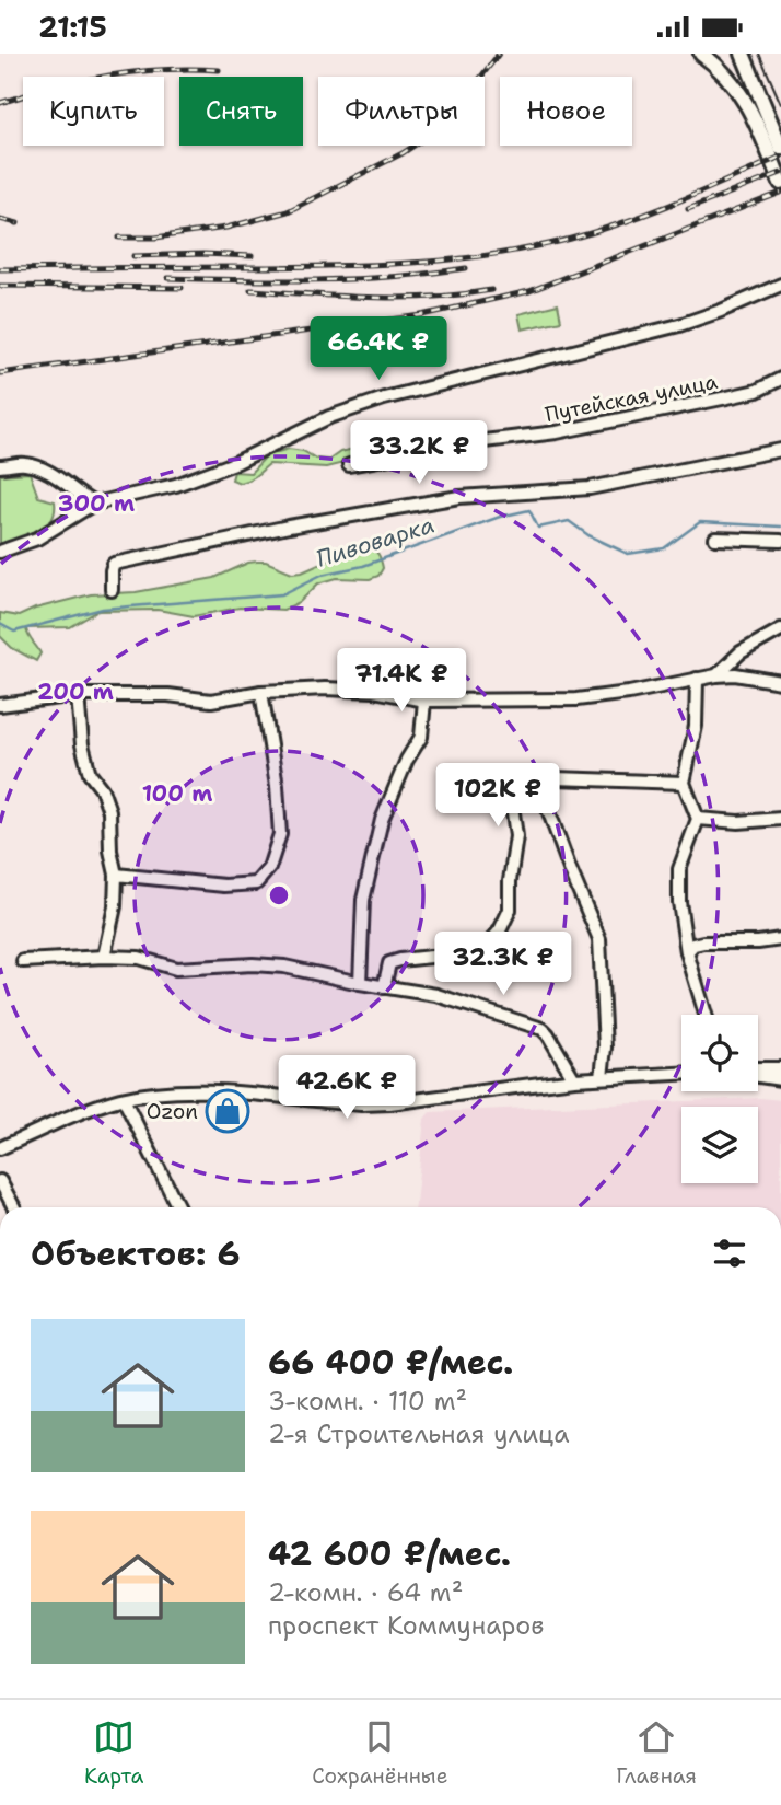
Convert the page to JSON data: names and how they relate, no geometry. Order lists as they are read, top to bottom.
{
  "streets": {
    "street": ["Путейская улица"]
  },
  "water": ["Пивоварка"],
  "places": {
    "shop": ["Ozon"]
  },
  "page": {
    "status": "21:15",
    "chip": [
      "Купить",
      "Снять",
      "Фильтры",
      "Новое"
    ],
    "price": [
      "66.4K ₽",
      "33.2K ₽",
      "71.4K ₽",
      "102K ₽",
      "32.3K ₽",
      "42.6K ₽"
    ],
    "heading": "Объектов: 6",
    "list": [
      {
        "name": "66 400 ₽/мес.",
        "note": "3-комн. · 110 m² · 2-я Строительная улица"
      },
      {
        "name": "42 600 ₽/мес.",
        "note": "2-комн. · 64 m² · проспект Коммунаров"
      }
    ],
    "tabs": ["Карта", "Сохранённые", "Главная"]
  },
  "rings": ["300 m", "200 m", "100 m"]
}
